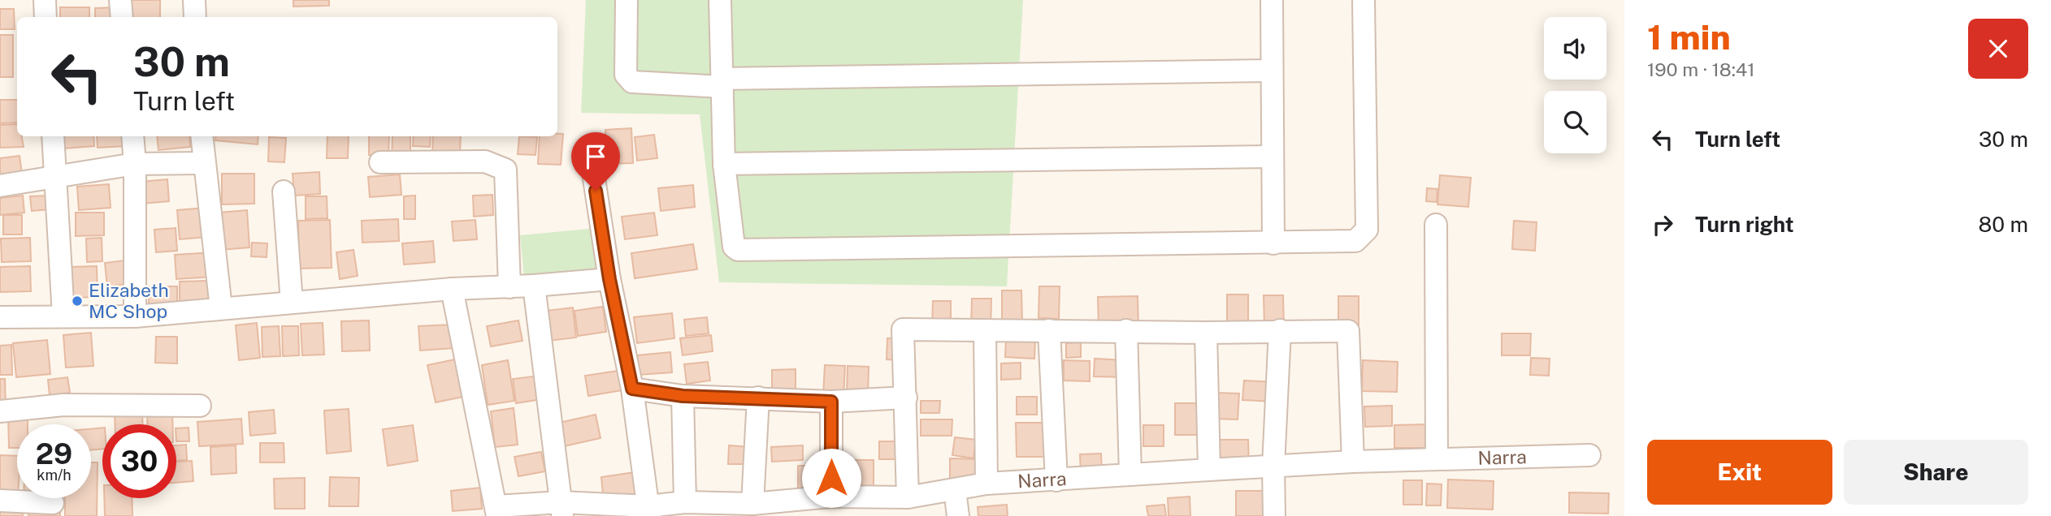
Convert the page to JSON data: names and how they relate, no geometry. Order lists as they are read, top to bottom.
{
  "streets": {
    "street": ["Narra"]
  },
  "places": ["Elizabeth MC Shop"],
  "page": {
    "heading": ["1 min", "190 m · 18:41"],
    "turn": ["30 m", "Turn left"],
    "list": [
      {
        "name": "Turn left",
        "value": "30 m"
      },
      {
        "name": "Turn right",
        "value": "80 m"
      }
    ],
    "speed": "29 km/h",
    "limit": "30",
    "buttons": ["Exit", "Share"]
  }
}
